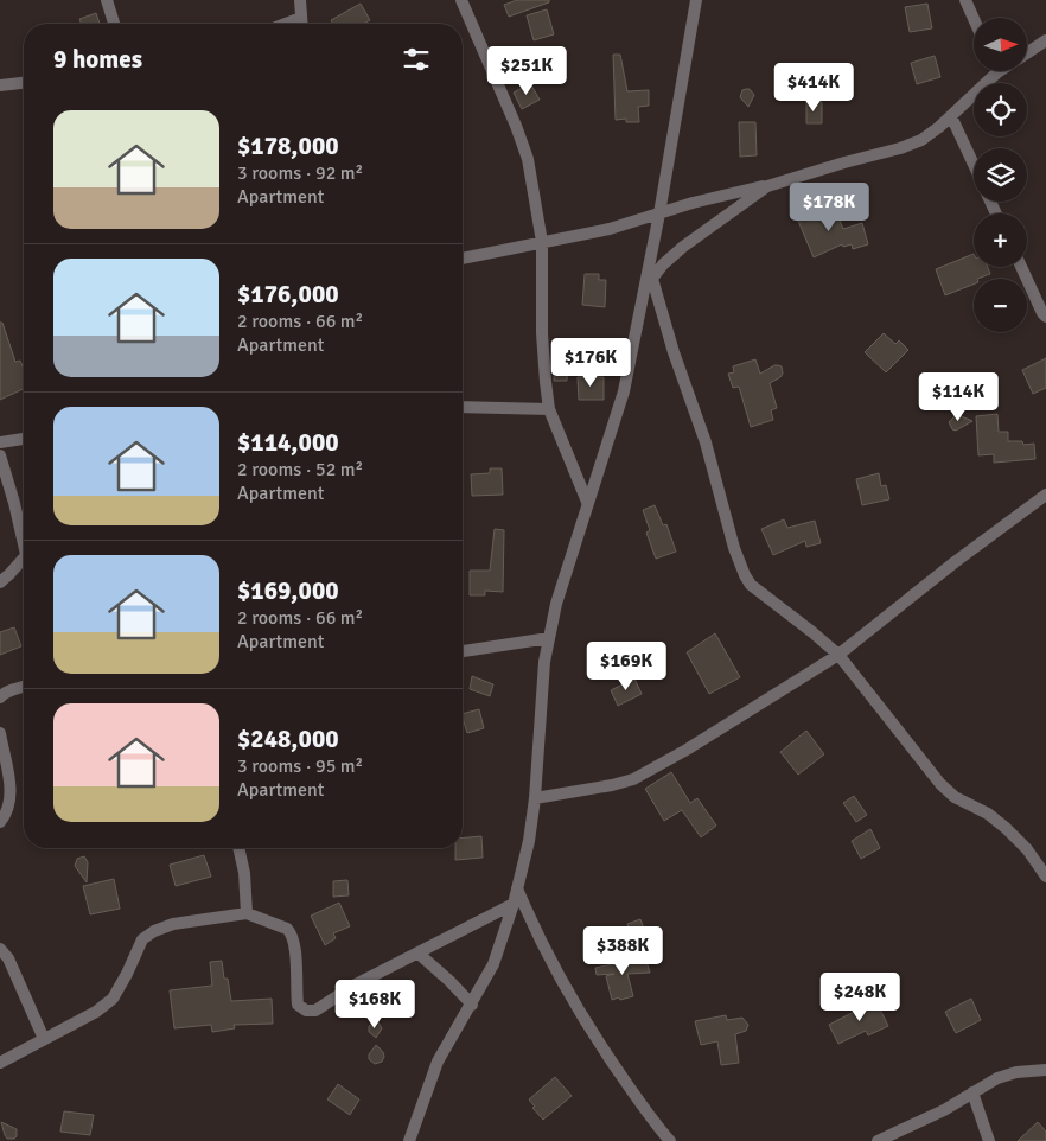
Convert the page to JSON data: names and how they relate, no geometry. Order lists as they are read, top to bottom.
{
  "north": "right",
  "page": {
    "map_buttons": ["+", "−"],
    "heading": "9 homes",
    "price": [
      "$251K",
      "$414K",
      "$178K",
      "$176K",
      "$114K",
      "$169K",
      "$388K",
      "$248K",
      "$168K"
    ],
    "list": [
      {
        "name": "$178,000",
        "note": "3 rooms · 92 m² · Apartment"
      },
      {
        "name": "$176,000",
        "note": "2 rooms · 66 m² · Apartment"
      },
      {
        "name": "$114,000",
        "note": "2 rooms · 52 m² · Apartment"
      },
      {
        "name": "$169,000",
        "note": "2 rooms · 66 m² · Apartment"
      },
      {
        "name": "$248,000",
        "note": "3 rooms · 95 m² · Apartment"
      }
    ]
  }
}
